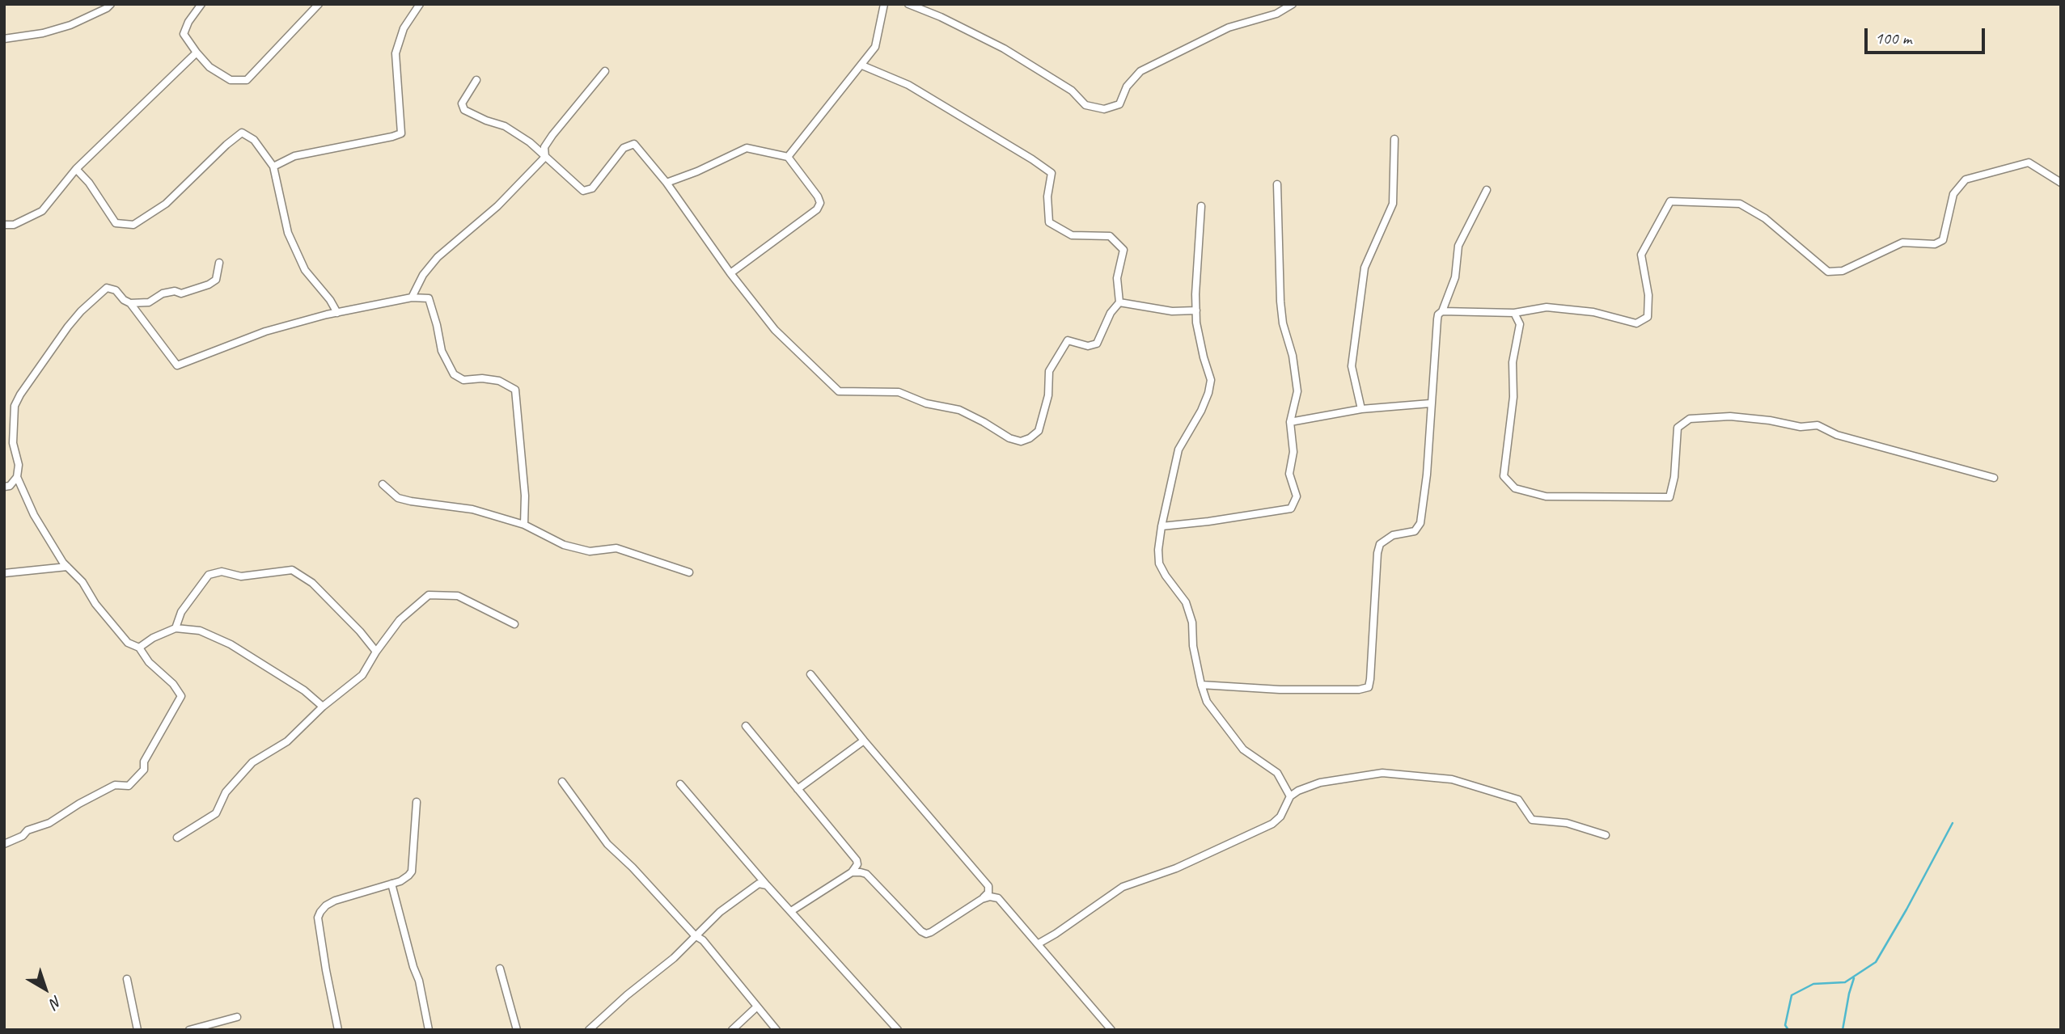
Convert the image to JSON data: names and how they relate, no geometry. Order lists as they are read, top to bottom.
{
  "scale_bar": "100 m",
  "north": "bottom right"
}
